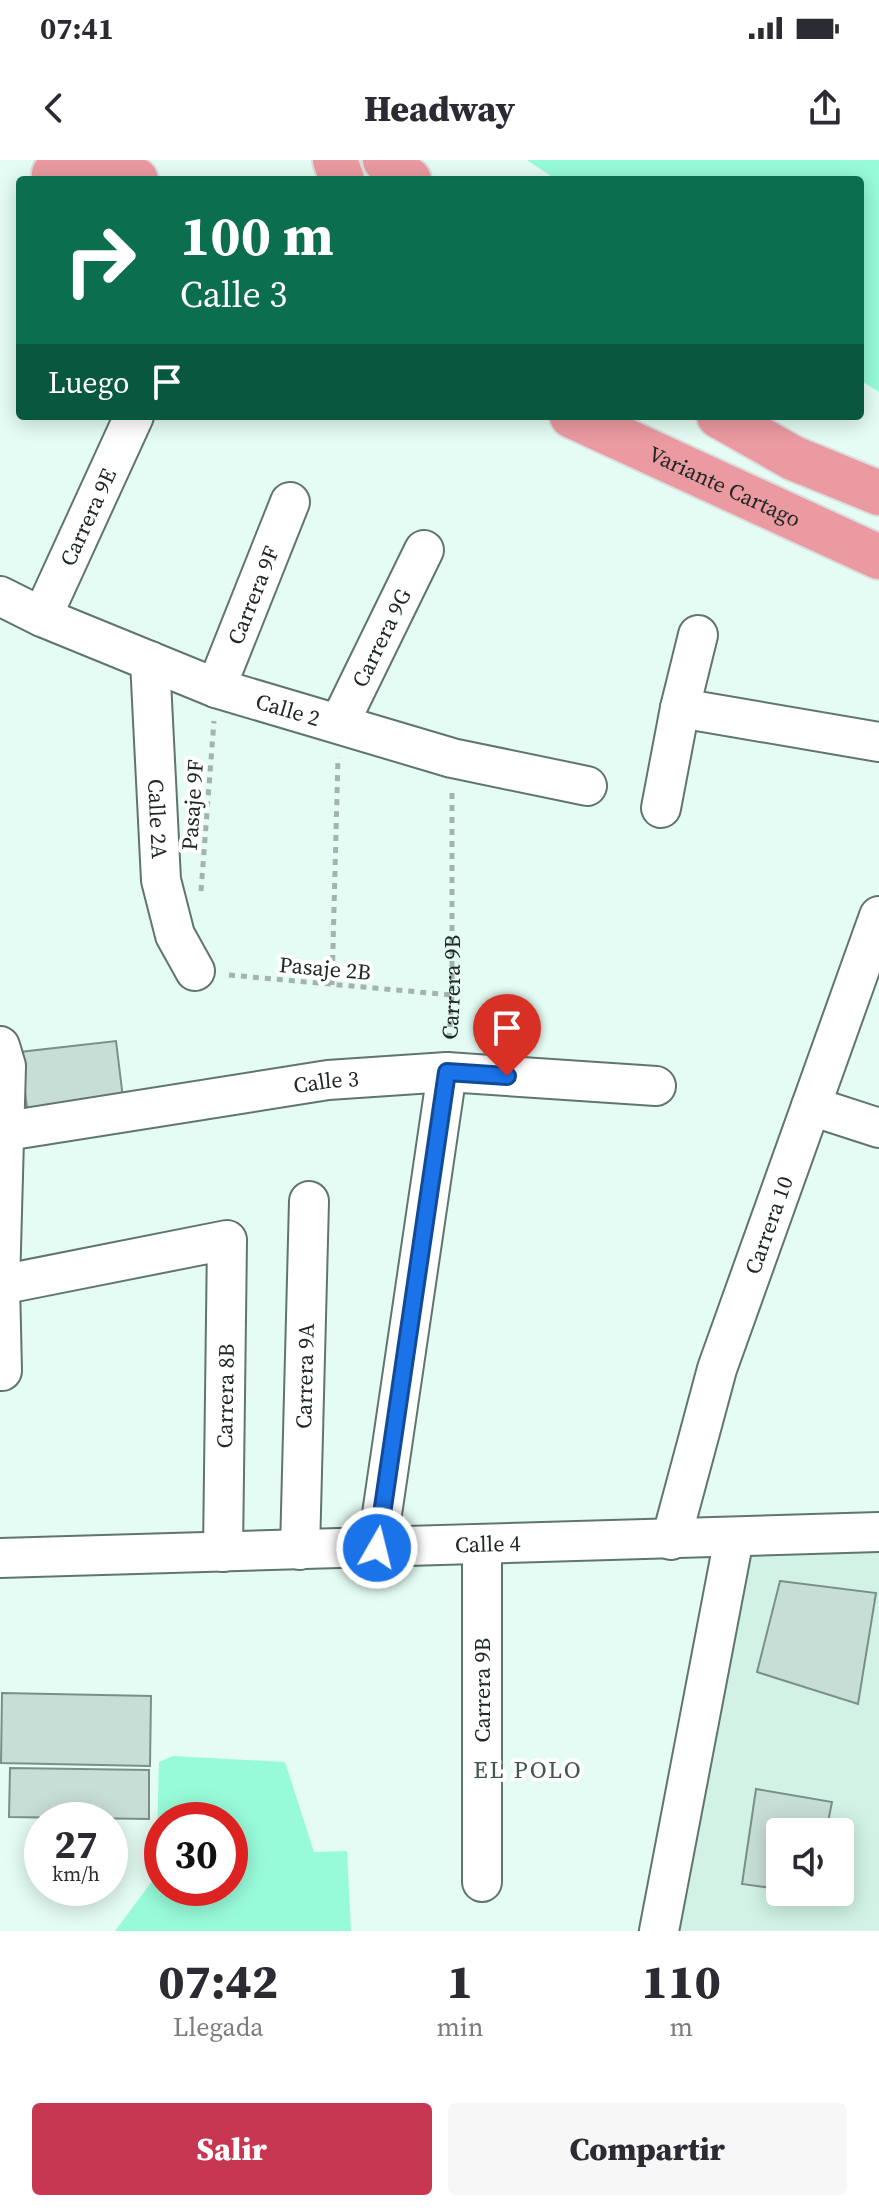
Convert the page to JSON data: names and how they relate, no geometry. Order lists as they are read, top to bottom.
{
  "streets": {
    "highway": ["Variante Cartago"],
    "street": [
      "Carrera 9E",
      "Carrera 9F",
      "Carrera 9G",
      "Calle 2",
      "Calle 2A",
      "Carrera 9B",
      "Calle 3",
      "Carrera 10",
      "Carrera 9A",
      "Carrera 8B",
      "Calle 4"
    ],
    "path": ["Pasaje 9F", "Pasaje 2B"]
  },
  "crossings": [
    ["Carrera 9E", "Calle 2"],
    ["Carrera 9F", "Calle 2"],
    ["Carrera 9F", "Pasaje 9F"],
    ["Carrera 9G", "Calle 2"],
    ["Calle 2", "Pasaje 9F"],
    ["Calle 2", "Calle 2A"],
    ["Calle 2", "Carrera 9B"],
    ["Calle 2A", "Pasaje 2B"],
    ["Pasaje 2B", "Carrera 9B"],
    ["Carrera 9B", "Calle 3"],
    ["Carrera 9B", "Calle 4"],
    ["Carrera 10", "Calle 4"],
    ["Carrera 9A", "Calle 4"],
    ["Carrera 8B", "Calle 4"]
  ],
  "districts": ["EL POLO"],
  "page": {
    "status": "07:41",
    "header": "Headway",
    "turn": ["100 m", "Calle 3"],
    "then": "Luego",
    "speed": "27 km/h",
    "limit": "30",
    "eta": [
      "07:42",
      "Llegada",
      "1",
      "min",
      "110",
      "m"
    ],
    "buttons": ["Salir", "Compartir"]
  }
}
